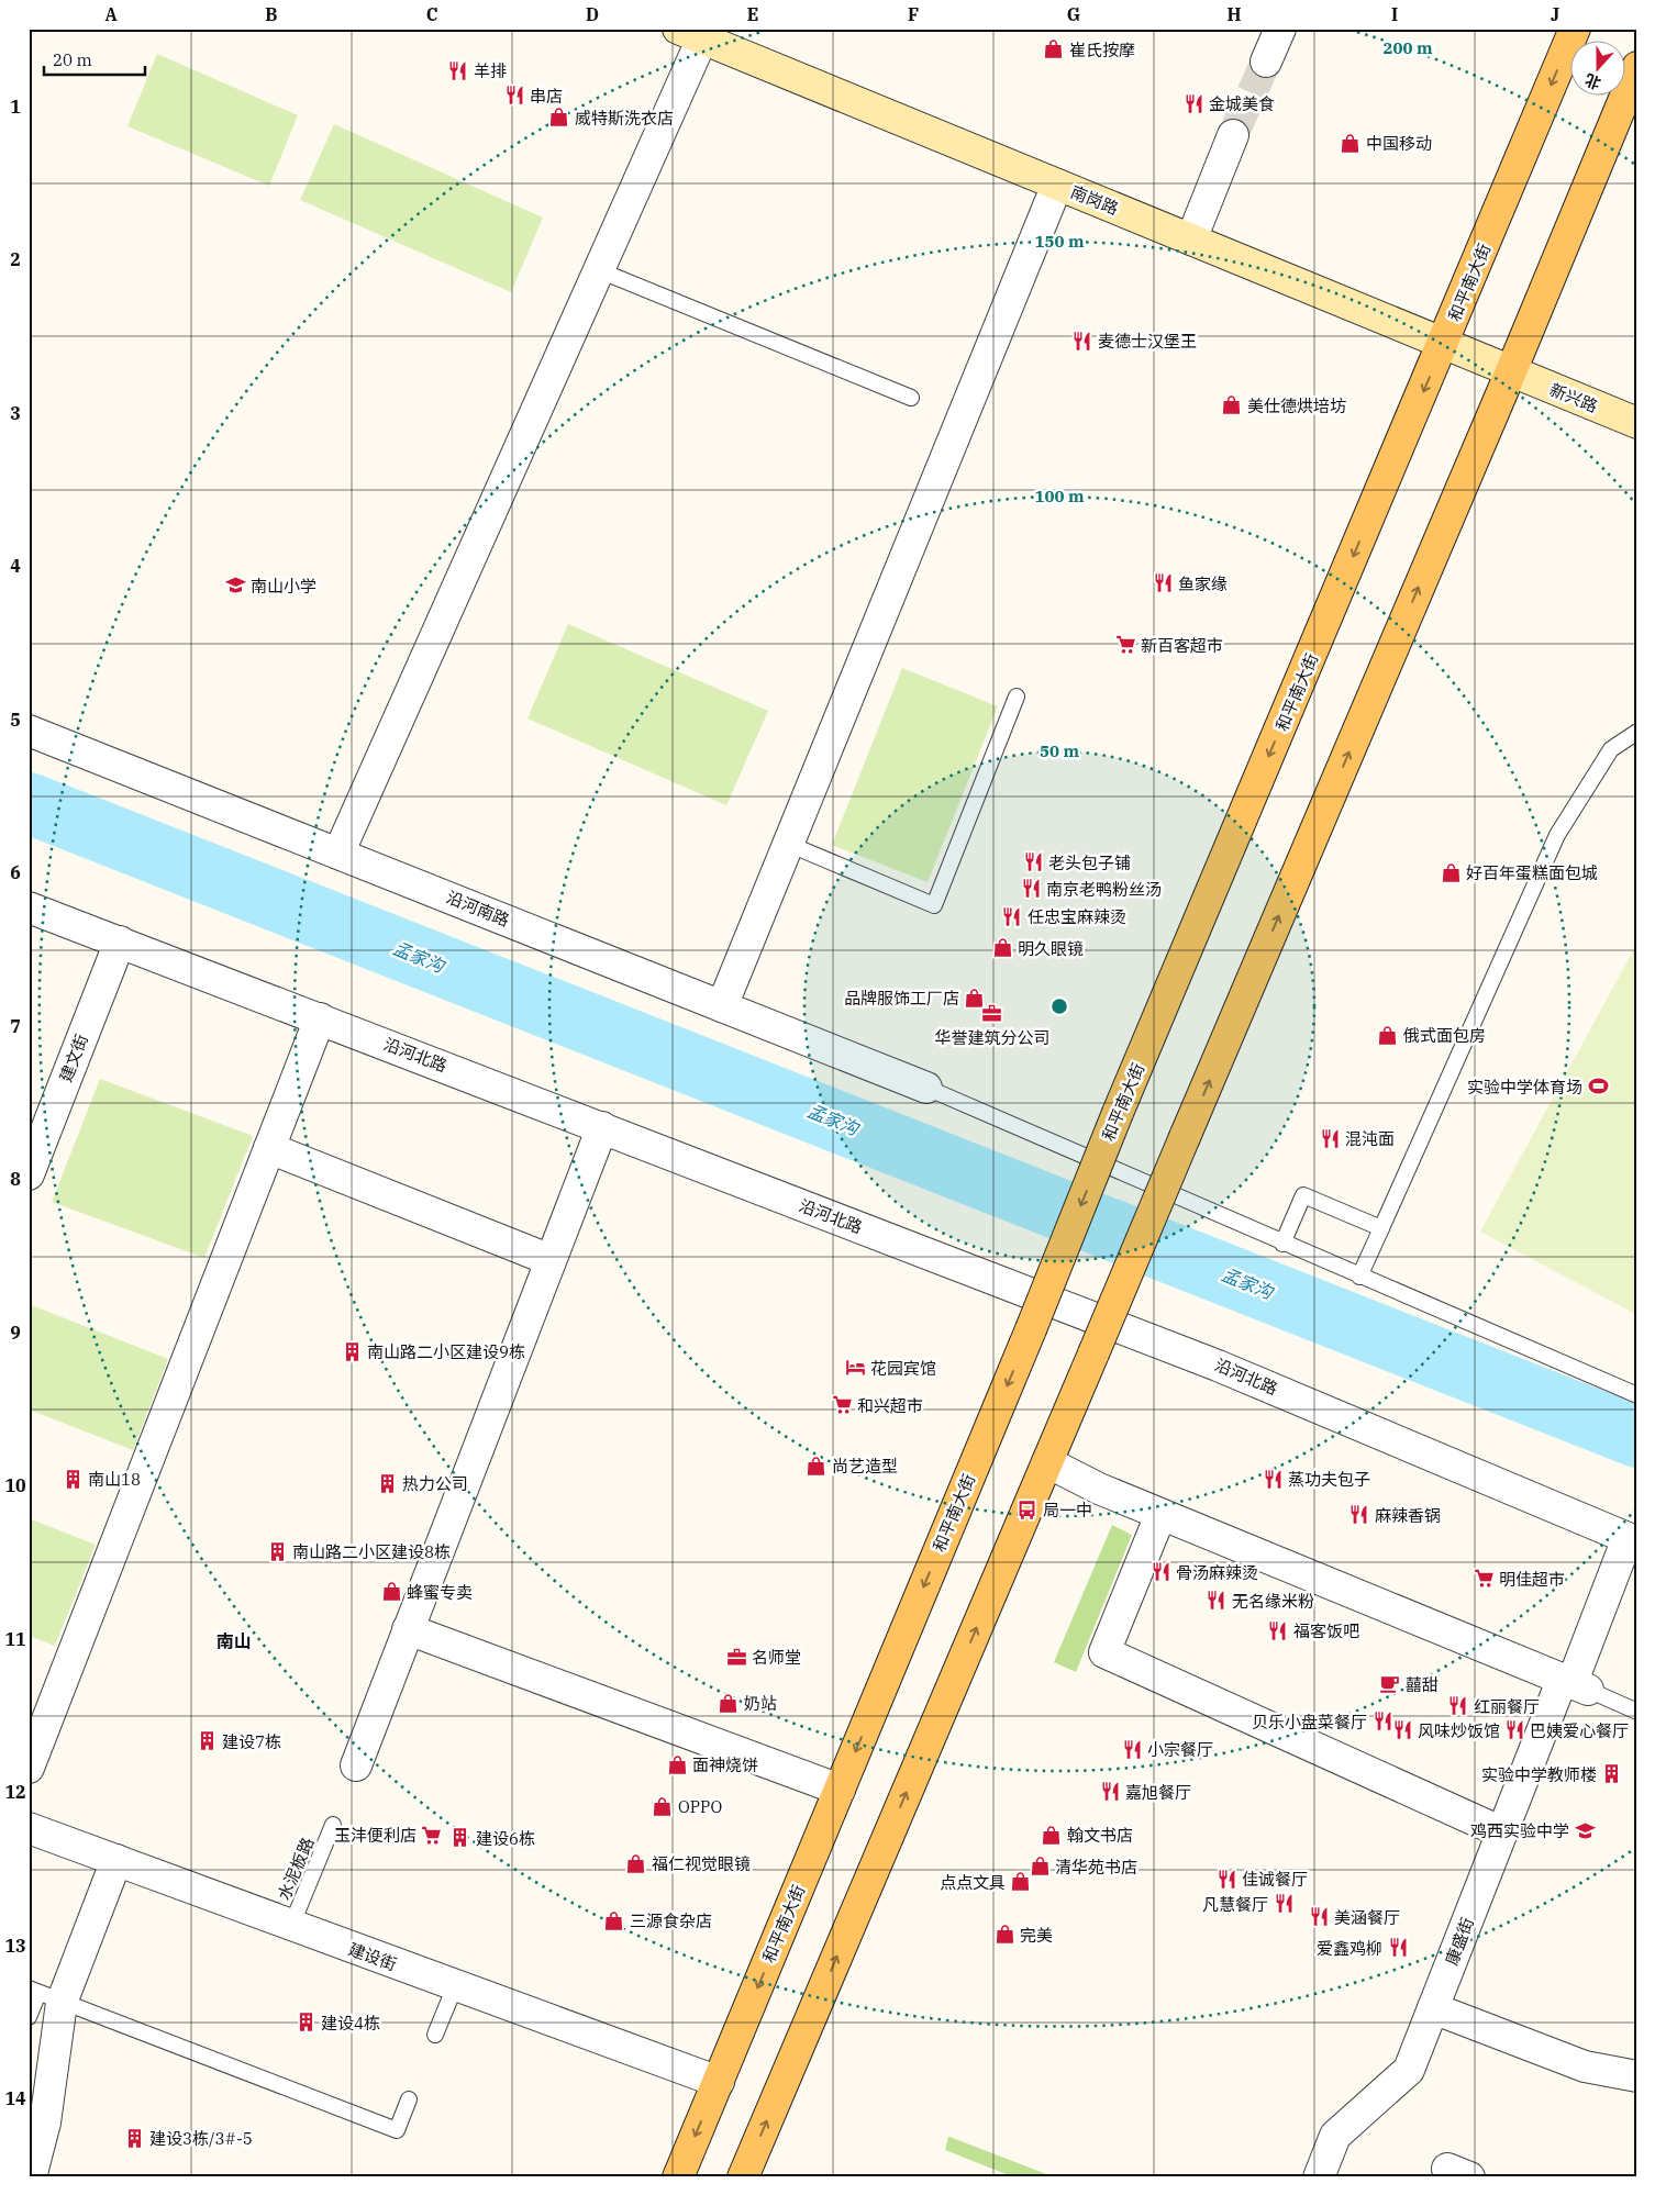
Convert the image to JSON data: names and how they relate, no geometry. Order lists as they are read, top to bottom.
{
  "streets": {
    "main road": ["和平南大街"],
    "street": [
      "南岗路",
      "新兴路",
      "沿河南路",
      "沿河北路",
      "建文街",
      "康盛街",
      "建设街"
    ],
    "lane": ["水泥板路"]
  },
  "crossings": [
    ["南岗路", "和平南大街"],
    ["南岗路", "新兴路"],
    ["和平南大街", "建设街"],
    ["沿河北路", "建文街"],
    ["沿河北路", "康盛街"],
    ["水泥板路", "建设街"]
  ],
  "districts": ["南山"],
  "water": ["孟家沟"],
  "places": {
    "shop": [
      "崔氏按摩",
      "威特斯洗衣店",
      "中国移动",
      "美仕德烘培坊",
      "好百年蛋糕面包城",
      "明久眼镜",
      "品牌服饰工厂店",
      "俄式面包房",
      "尚艺造型",
      "蜂蜜专卖",
      "奶站",
      "面神烧饼",
      "OPPO",
      "翰文书店",
      "福仁视觉眼镜",
      "清华苑书店",
      "点点文具",
      "三源食杂店",
      "完美"
    ],
    "restaurant": [
      "羊排",
      "串店",
      "金城美食",
      "麦德士汉堡王",
      "鱼家缘",
      "老头包子铺",
      "南京老鸭粉丝汤",
      "任忠宝麻辣烫",
      "混沌面",
      "蒸功夫包子",
      "麻辣香锅",
      "骨汤麻辣烫",
      "无名缘米粉",
      "福客饭吧",
      "红丽餐厅",
      "贝乐小盘菜餐厅",
      "风味炒饭馆",
      "巴姨爱心餐厅",
      "小宗餐厅",
      "嘉旭餐厅",
      "佳诚餐厅",
      "凡慧餐厅",
      "美涵餐厅",
      "爱鑫鸡柳"
    ],
    "school or university": ["南山小学", "鸡西实验中学"],
    "supermarket": [
      "新百客超市",
      "和兴超市",
      "明佳超市",
      "玉沣便利店"
    ],
    "office": ["华誉建筑分公司", "名师堂"],
    "sports": ["实验中学体育场"],
    "building": [
      "南山路二小区建设9栋",
      "南山18",
      "热力公司",
      "南山路二小区建设8栋",
      "建设7栋",
      "实验中学教师楼",
      "建设6栋",
      "建设4栋",
      "建设3栋/3#-5"
    ],
    "hotel": ["花园宾馆"],
    "bus stop": ["局一中"],
    "cafe": ["囍甜"]
  },
  "scale_bar": "20 m",
  "north": "bottom",
  "grid": {
    "columns": [
      "A",
      "B",
      "C",
      "D",
      "E",
      "F",
      "G",
      "H",
      "I",
      "J"
    ],
    "rows": [
      "1",
      "2",
      "3",
      "4",
      "5",
      "6",
      "7",
      "8",
      "9",
      "10",
      "11",
      "12",
      "13",
      "14"
    ]
  },
  "rings": [
    "200 m",
    "150 m",
    "100 m",
    "50 m"
  ]
}
